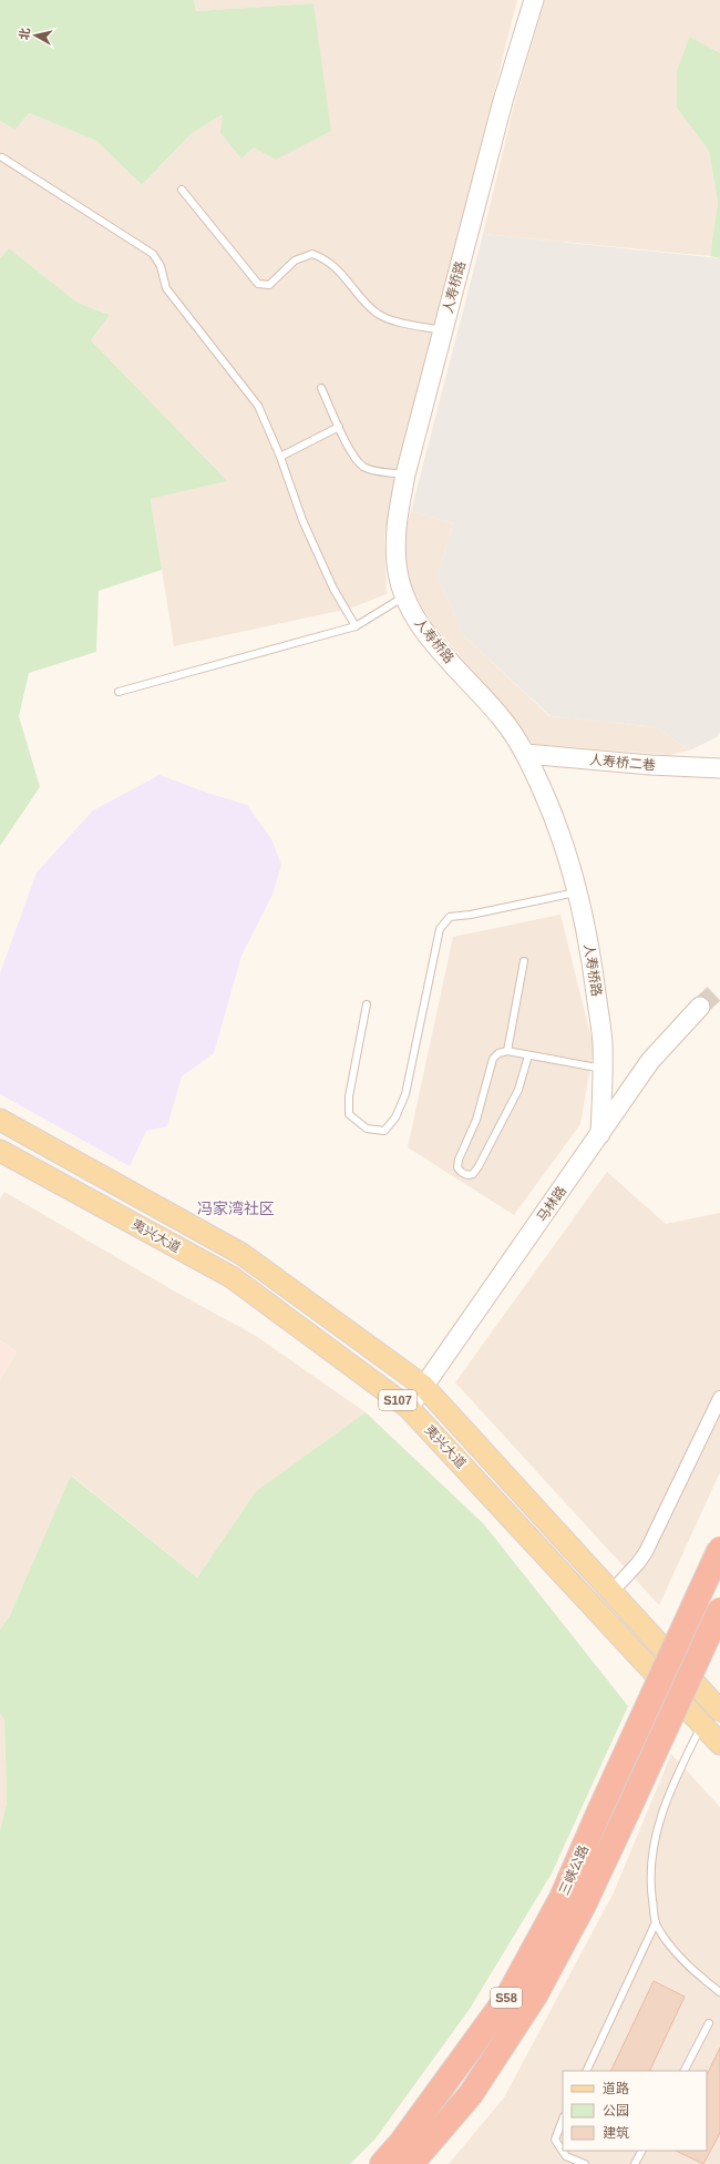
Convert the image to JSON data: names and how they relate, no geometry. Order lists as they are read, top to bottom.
{
  "streets": {
    "highway": ["三峡公路", "S58"],
    "main road": ["夷兴大道", "S107"],
    "street": ["人寿桥路", "人寿桥二巷", "马林路"]
  },
  "crossings": [
    ["人寿桥路", "人寿桥二巷"],
    ["人寿桥路", "马林路"],
    ["马林路", "夷兴大道"]
  ],
  "districts": ["冯家湾社区"],
  "legend": ["道路", "公园", "建筑"],
  "north": "left"
}
